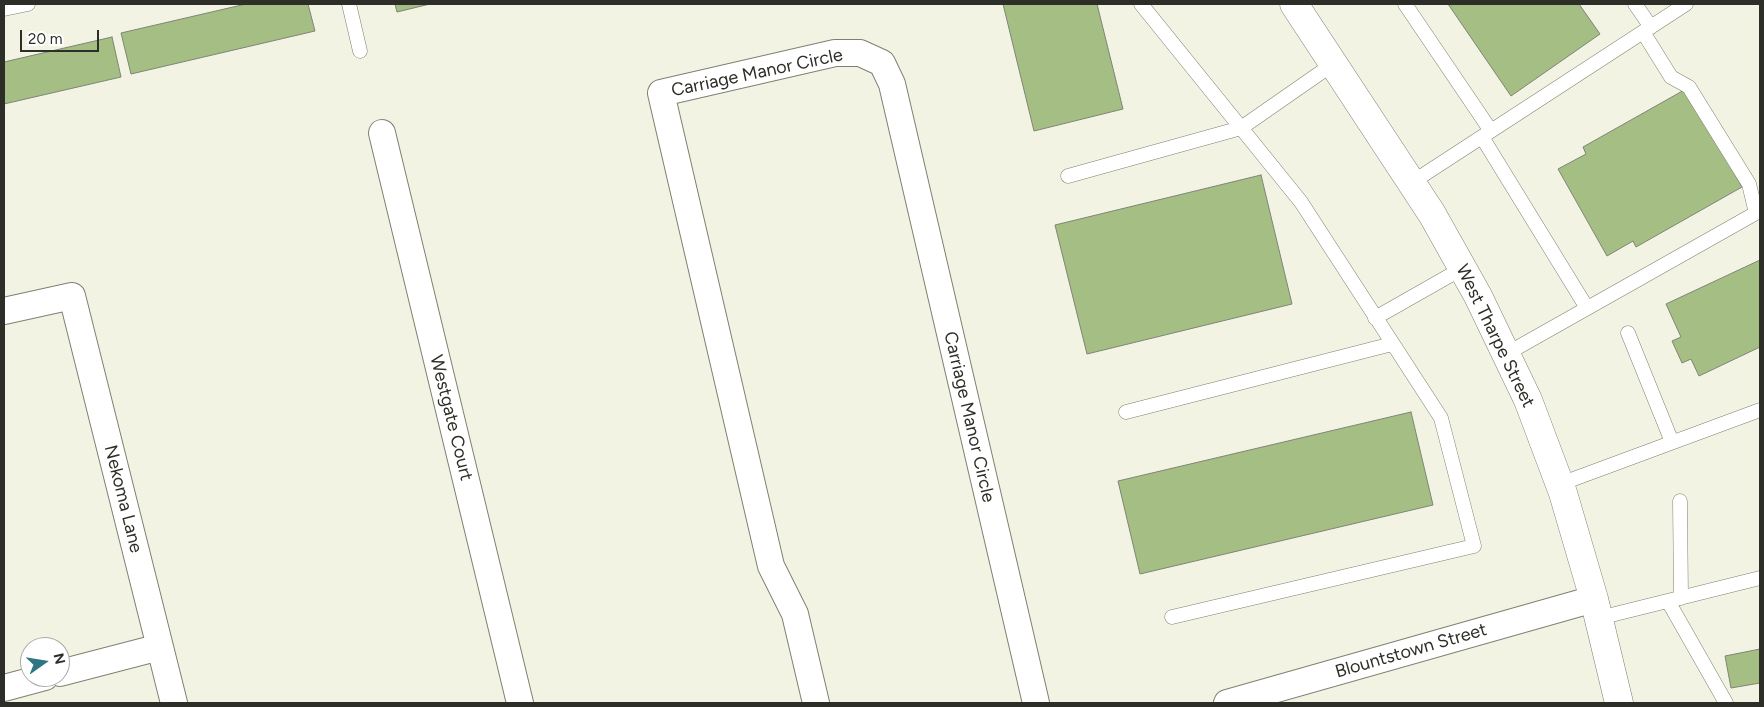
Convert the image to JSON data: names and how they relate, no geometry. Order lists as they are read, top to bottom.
{
  "streets": {
    "main road": ["West Tharpe Street"],
    "street": [
      "Carriage Manor Circle",
      "Westgate Court",
      "Nekoma Lane",
      "Blountstown Street"
    ]
  },
  "crossings": [
    ["West Tharpe Street", "Blountstown Street"]
  ],
  "scale_bar": "20 m",
  "north": "right"
}
